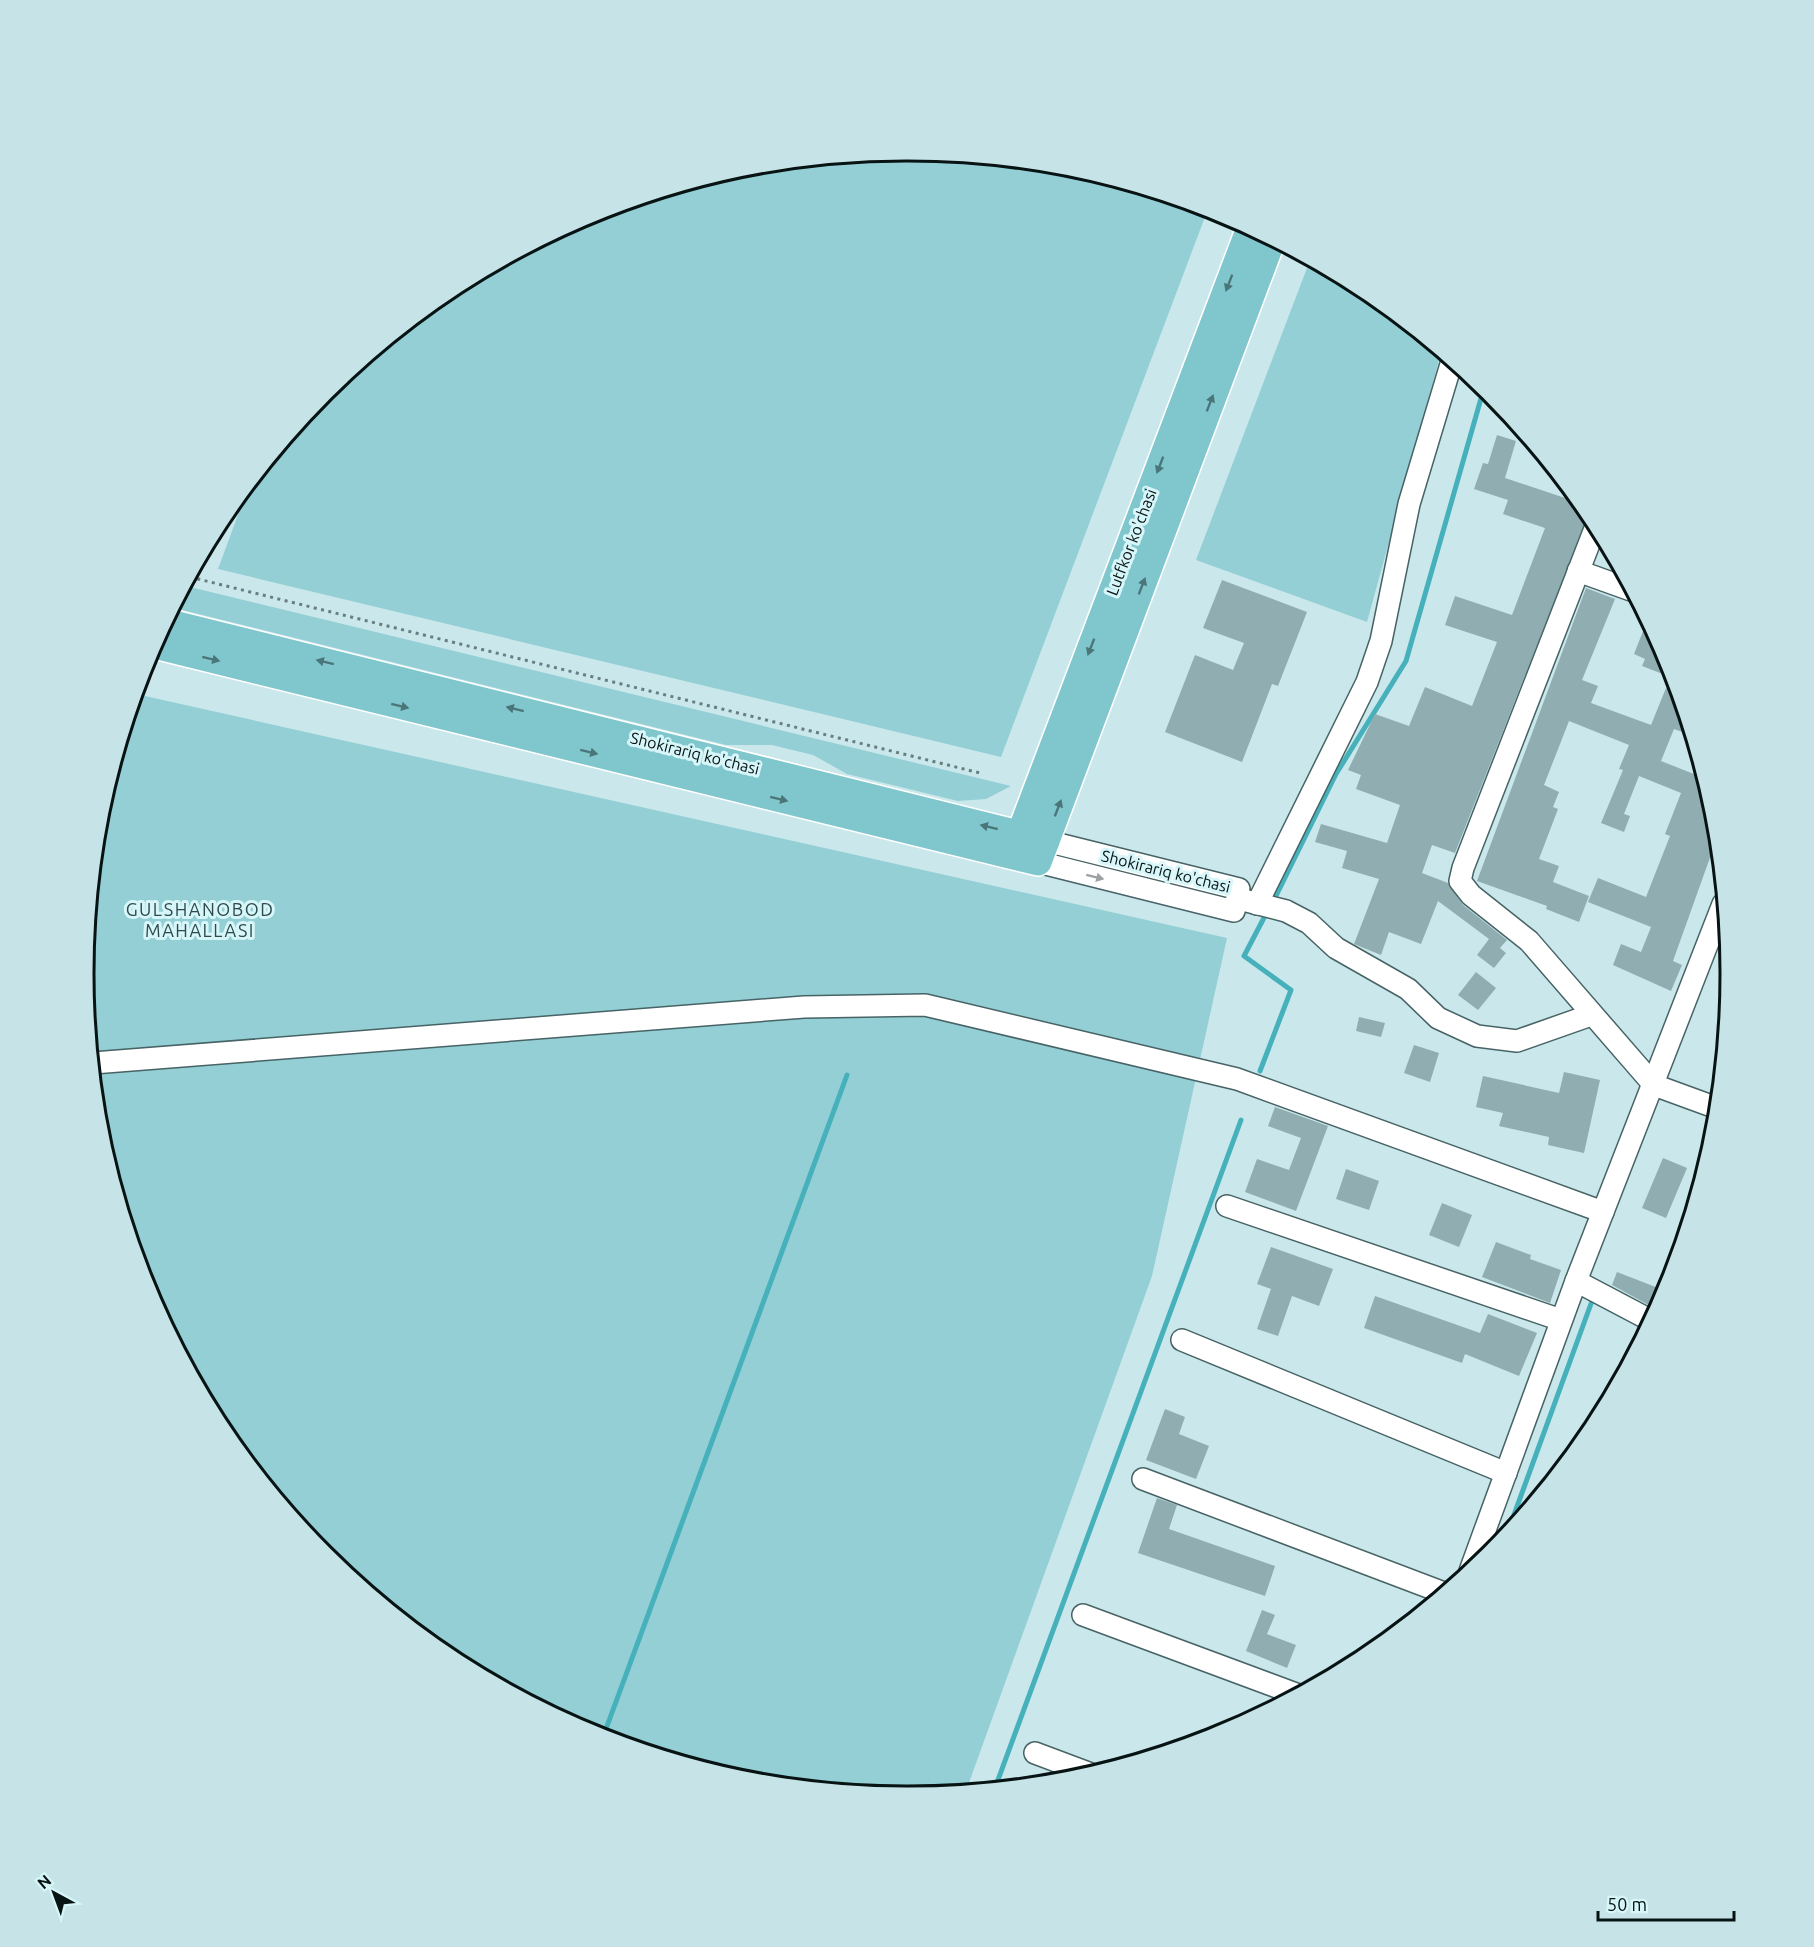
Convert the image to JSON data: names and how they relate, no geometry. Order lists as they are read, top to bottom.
{
  "streets": {
    "main road": ["Lutfkor ko'chasi", "Shokirariq ko'chasi"]
  },
  "crossings": [
    ["Lutfkor ko'chasi", "Shokirariq ko'chasi"]
  ],
  "districts": ["GULSHANOBOD MAHALLASI"],
  "scale_bar": "50 m",
  "north": "top left"
}
